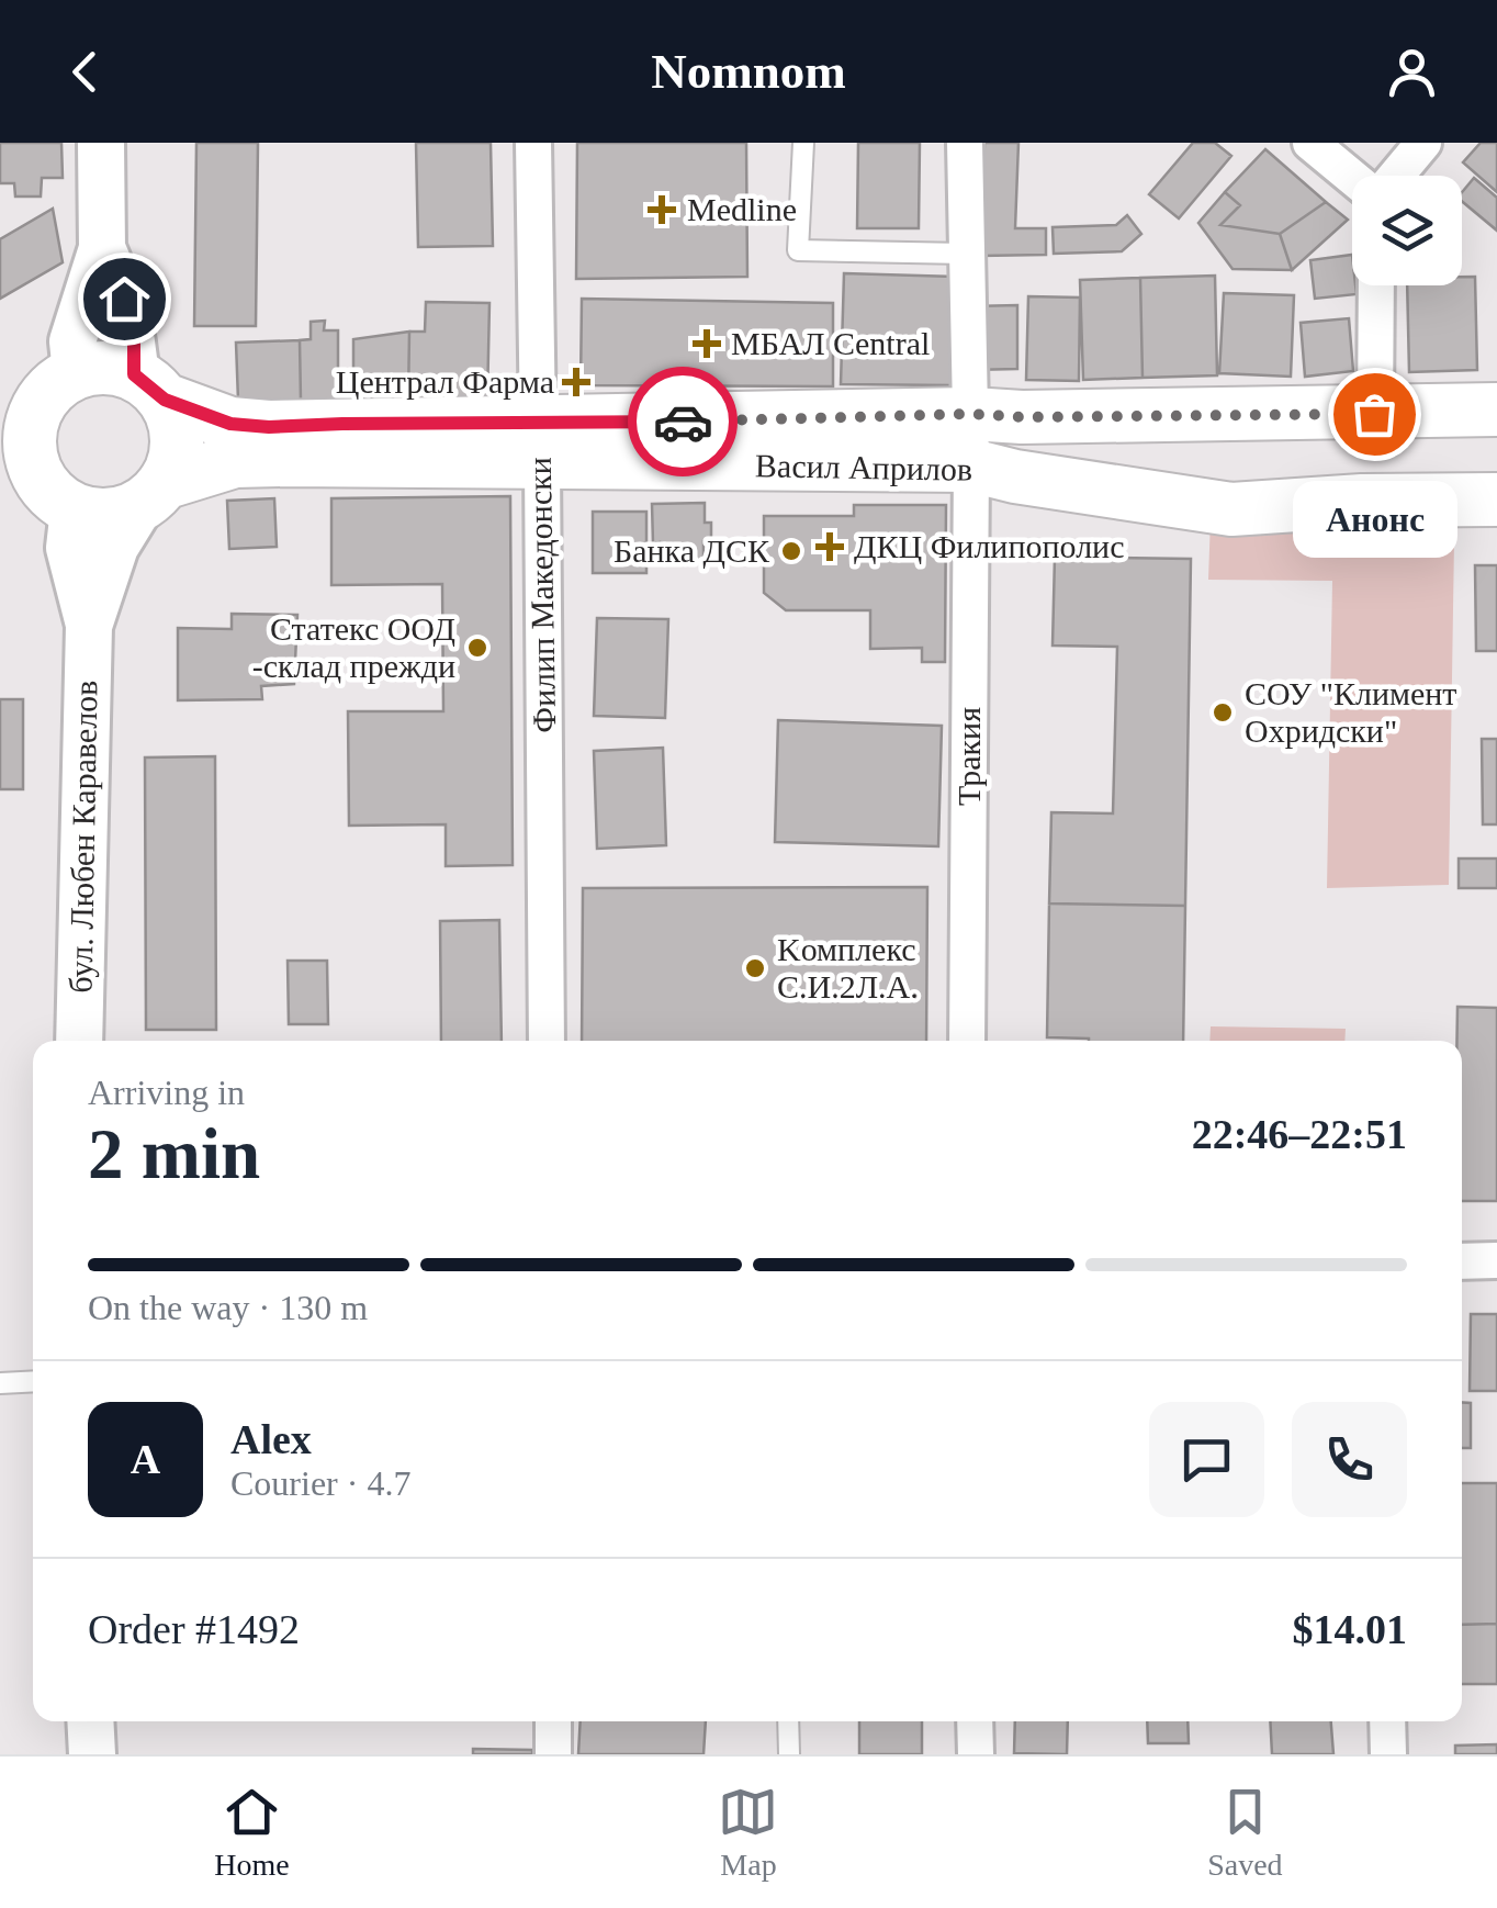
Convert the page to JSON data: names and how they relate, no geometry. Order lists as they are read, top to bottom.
{
  "streets": {
    "main road": ["Васил Априлов"],
    "street": ["Филип Македонски", "Тракия", "бул. Любен Каравелов"]
  },
  "crossings": [
    ["Васил Априлов", "Филип Македонски"],
    ["Васил Априлов", "Тракия"],
    ["Васил Априлов", "бул. Любен Каравелов"]
  ],
  "places": {
    "health": [
      "Medline",
      "МБАЛ Central",
      "Централ Фарма",
      "ДКЦ Филипополис"
    ],
    "other": [
      "Анонс",
      "Банка ДСК",
      "Статекс ООД -склад прежди",
      "СОУ \"Климент Охридски\"",
      "Kомплекс С.И.2Л.А."
    ]
  },
  "page": {
    "header": "Nomnom",
    "bubble": "Анонс",
    "heading": ["2 min", "Arriving in", "22:46–22:51"],
    "panel": [
      "Alex",
      "Courier · 4.7",
      "Order #1492",
      "$14.01"
    ],
    "bar": "On the way · 130 m",
    "round": "A",
    "tabs": ["Home", "Map", "Saved"]
  }
}
